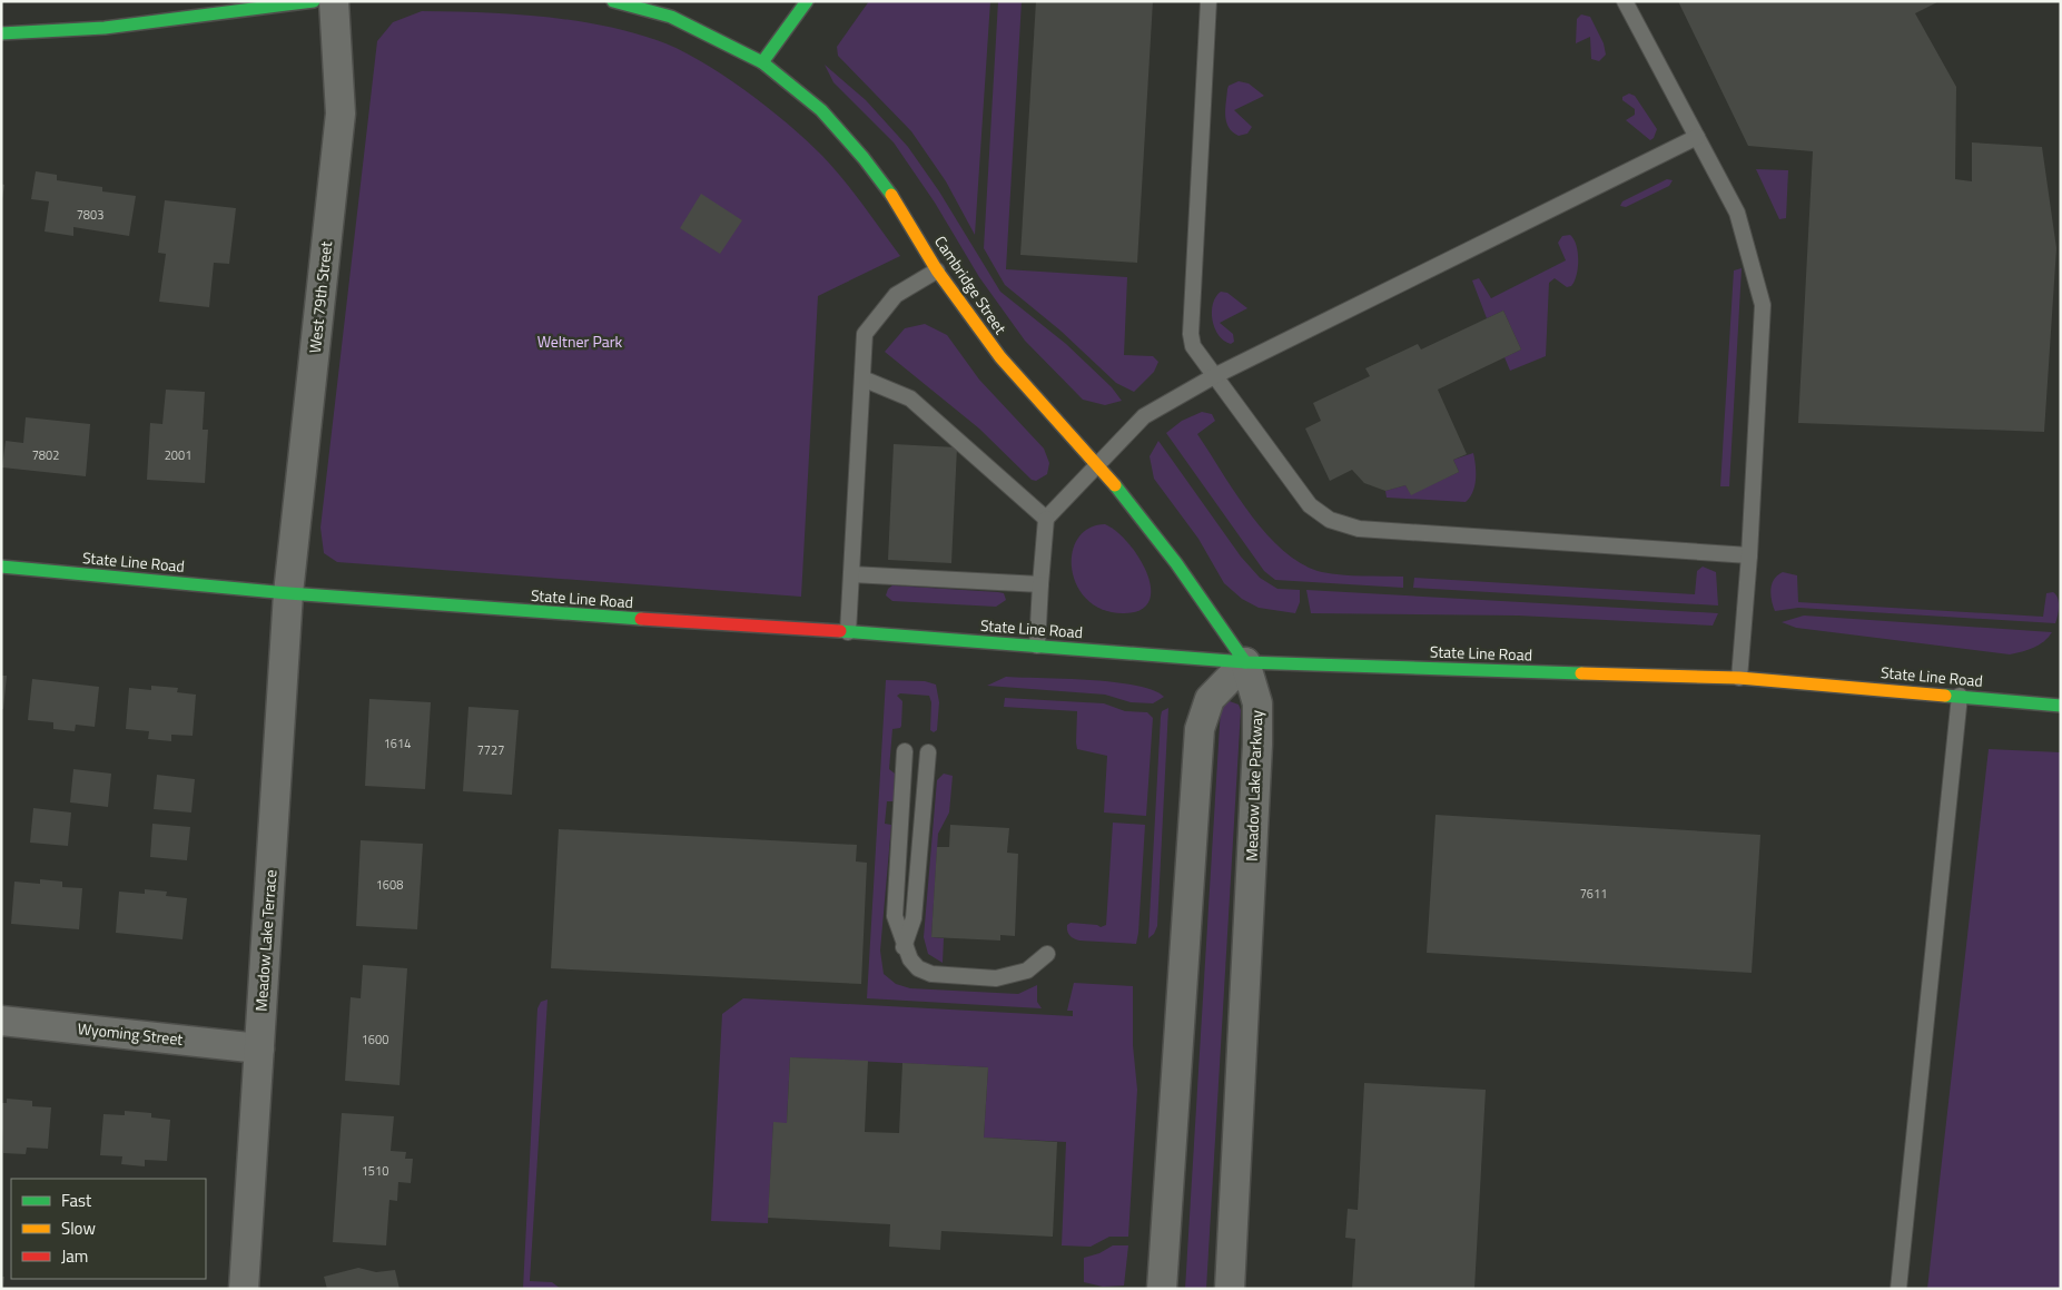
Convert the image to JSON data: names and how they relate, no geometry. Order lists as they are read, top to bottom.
{
  "streets": {
    "main road": ["Cambridge Street", "State Line Road"],
    "street": [
      "West 79th Street",
      "Meadow Lake Parkway",
      "Meadow Lake Terrace",
      "Wyoming Street"
    ]
  },
  "crossings": [
    ["Cambridge Street", "State Line Road"],
    ["Cambridge Street", "Meadow Lake Parkway"],
    ["West 79th Street", "State Line Road"],
    ["West 79th Street", "Meadow Lake Terrace"],
    ["State Line Road", "Meadow Lake Parkway"],
    ["State Line Road", "Meadow Lake Terrace"],
    ["Meadow Lake Terrace", "Wyoming Street"]
  ],
  "parks": ["Weltner Park"],
  "house_numbers": [
    "7803",
    "7802",
    "2001",
    "1614",
    "7727",
    "1608",
    "7611",
    "1600",
    "1510"
  ],
  "legend": ["Fast", "Slow", "Jam"]
}
